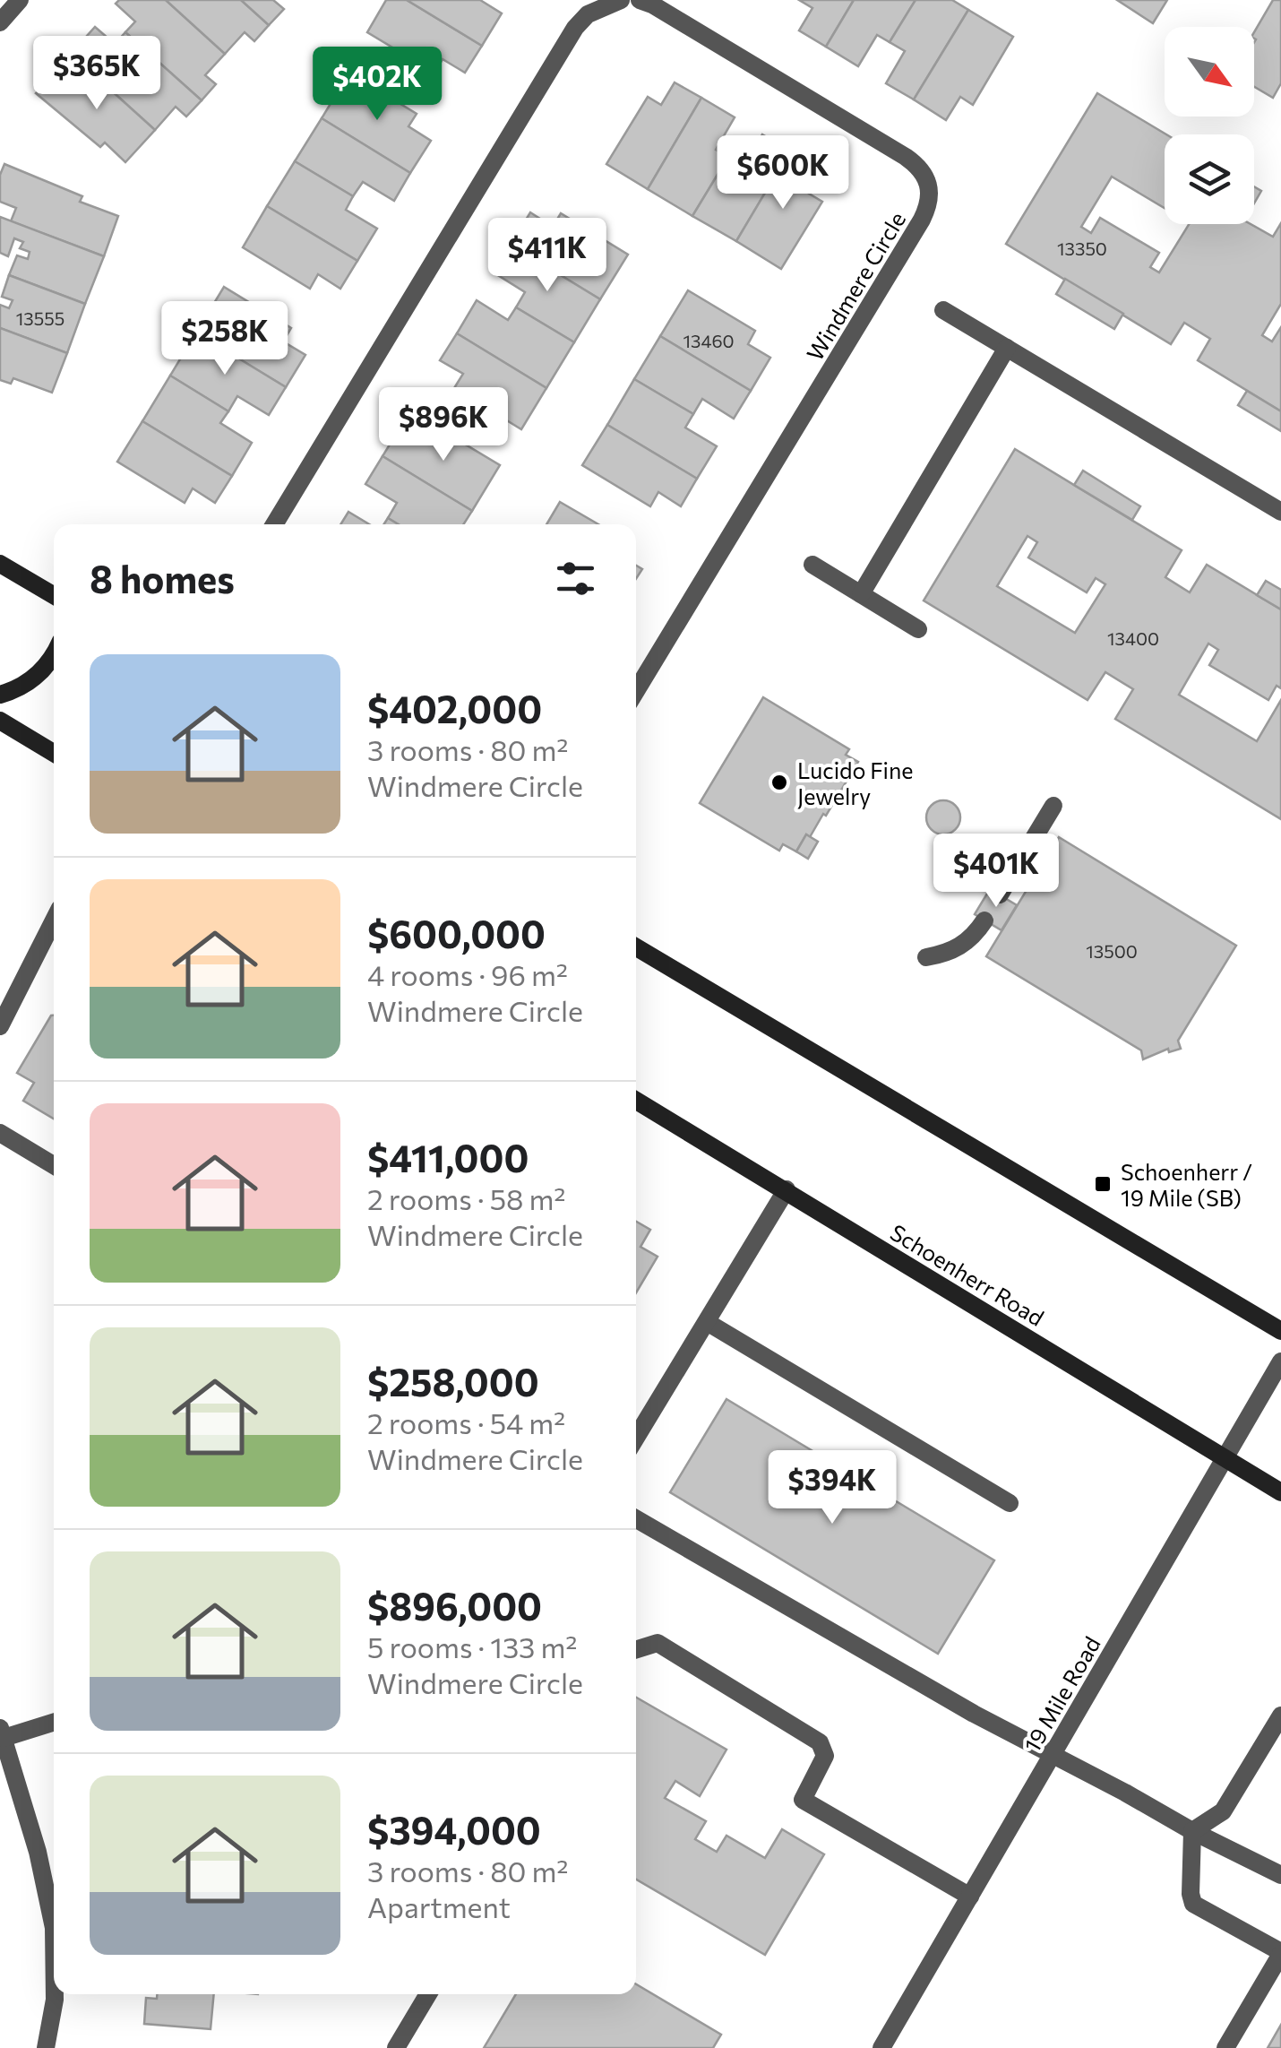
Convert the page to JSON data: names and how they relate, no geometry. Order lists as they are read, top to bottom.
{
  "streets": {
    "main road": ["Schoenherr Road"],
    "street": ["Windmere Circle", "19 Mile Road"]
  },
  "crossings": [
    ["Schoenherr Road", "19 Mile Road"]
  ],
  "places": {
    "other": ["Lucido Fine Jewelry"],
    "transit": ["Schoenherr / 19 Mile (SB)"]
  },
  "house_numbers": [
    "13350",
    "13555",
    "13460",
    "13400",
    "13500"
  ],
  "north": "bottom right",
  "page": {
    "price": [
      "$365K",
      "$402K",
      "$600K",
      "$411K",
      "$258K",
      "$896K",
      "$401K",
      "$394K"
    ],
    "heading": "8 homes",
    "list": [
      {
        "name": "$402,000",
        "note": "3 rooms · 80 m² · Windmere Circle"
      },
      {
        "name": "$600,000",
        "note": "4 rooms · 96 m² · Windmere Circle"
      },
      {
        "name": "$411,000",
        "note": "2 rooms · 58 m² · Windmere Circle"
      },
      {
        "name": "$258,000",
        "note": "2 rooms · 54 m² · Windmere Circle"
      },
      {
        "name": "$896,000",
        "note": "5 rooms · 133 m² · Windmere Circle"
      },
      {
        "name": "$394,000",
        "note": "3 rooms · 80 m² · Apartment"
      }
    ]
  }
}
